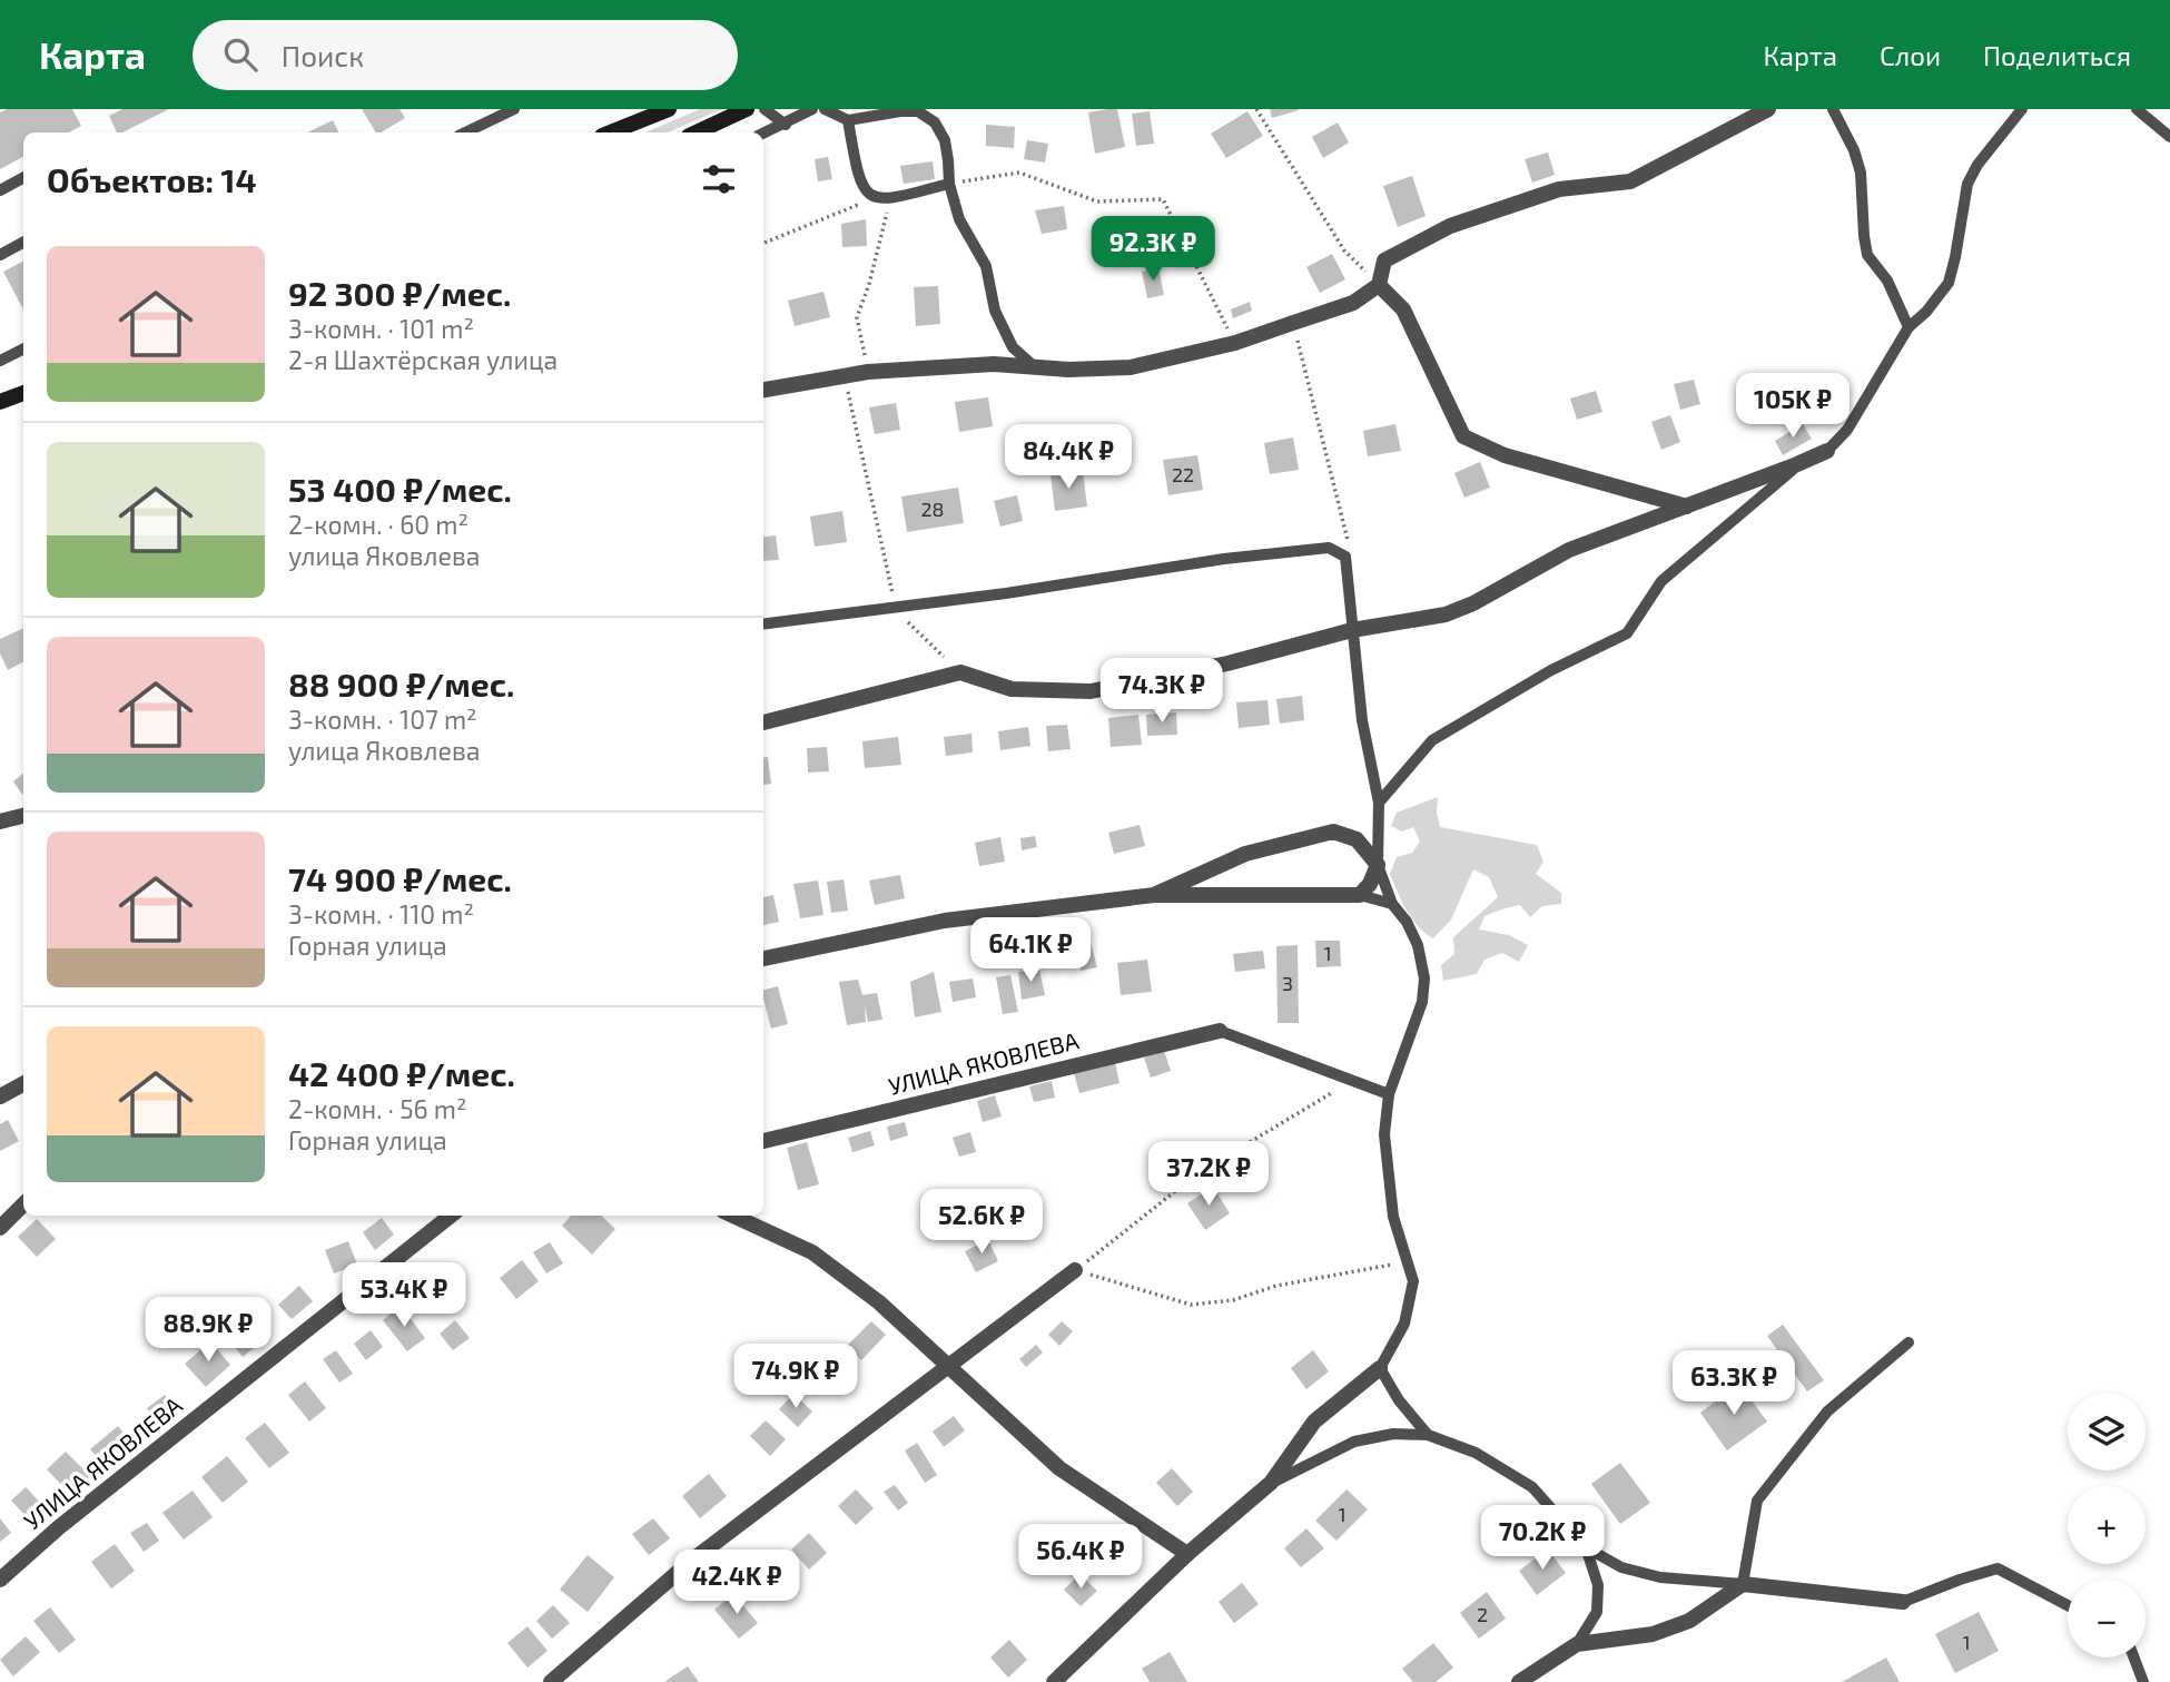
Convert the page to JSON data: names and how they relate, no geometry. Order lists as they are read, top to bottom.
{
  "streets": {
    "street": ["УЛИЦА ЯКОВЛЕВА"]
  },
  "house_numbers": [
    "22",
    "28",
    "1",
    "3",
    "1",
    "2",
    "1"
  ],
  "page": {
    "header": "Карта",
    "search": "Поиск",
    "nav": ["Карта", "Слои", "Поделиться"],
    "heading": "Объектов: 14",
    "price": [
      "92.3K ₽",
      "105K ₽",
      "84.4K ₽",
      "74.3K ₽",
      "64.1K ₽",
      "37.2K ₽",
      "52.6K ₽",
      "53.4K ₽",
      "88.9K ₽",
      "74.9K ₽",
      "63.3K ₽",
      "70.2K ₽",
      "56.4K ₽",
      "42.4K ₽"
    ],
    "list": [
      {
        "name": "92 300 ₽/мес.",
        "note": "3-комн. · 101 m² · 2-я Шахтёрская улица"
      },
      {
        "name": "53 400 ₽/мес.",
        "note": "2-комн. · 60 m² · улица Яковлева"
      },
      {
        "name": "88 900 ₽/мес.",
        "note": "3-комн. · 107 m² · улица Яковлева"
      },
      {
        "name": "74 900 ₽/мес.",
        "note": "3-комн. · 110 m² · Горная улица"
      },
      {
        "name": "42 400 ₽/мес.",
        "note": "2-комн. · 56 m² · Горная улица"
      }
    ],
    "map_buttons": ["+", "−"]
  }
}
